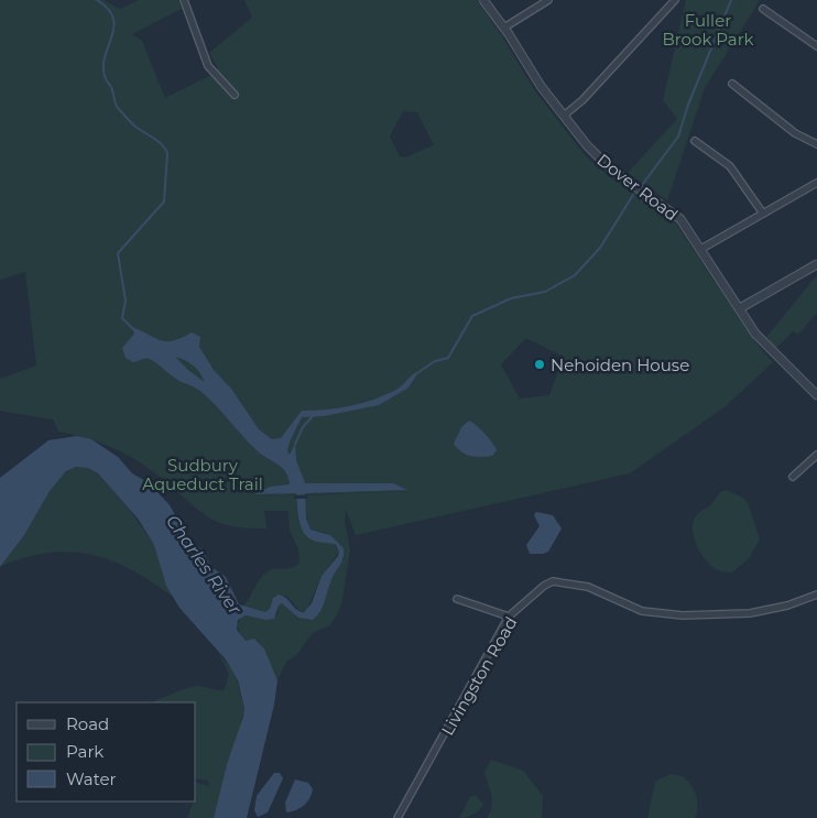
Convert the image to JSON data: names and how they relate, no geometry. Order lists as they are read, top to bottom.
{
  "streets": {
    "street": ["Dover Road", "Livingston Road"]
  },
  "water": ["Charles River"],
  "parks": ["Fuller Brook Park", "Sudbury Aqueduct Trail"],
  "places": ["Nehoiden House"],
  "legend": ["Road", "Park", "Water"]
}
